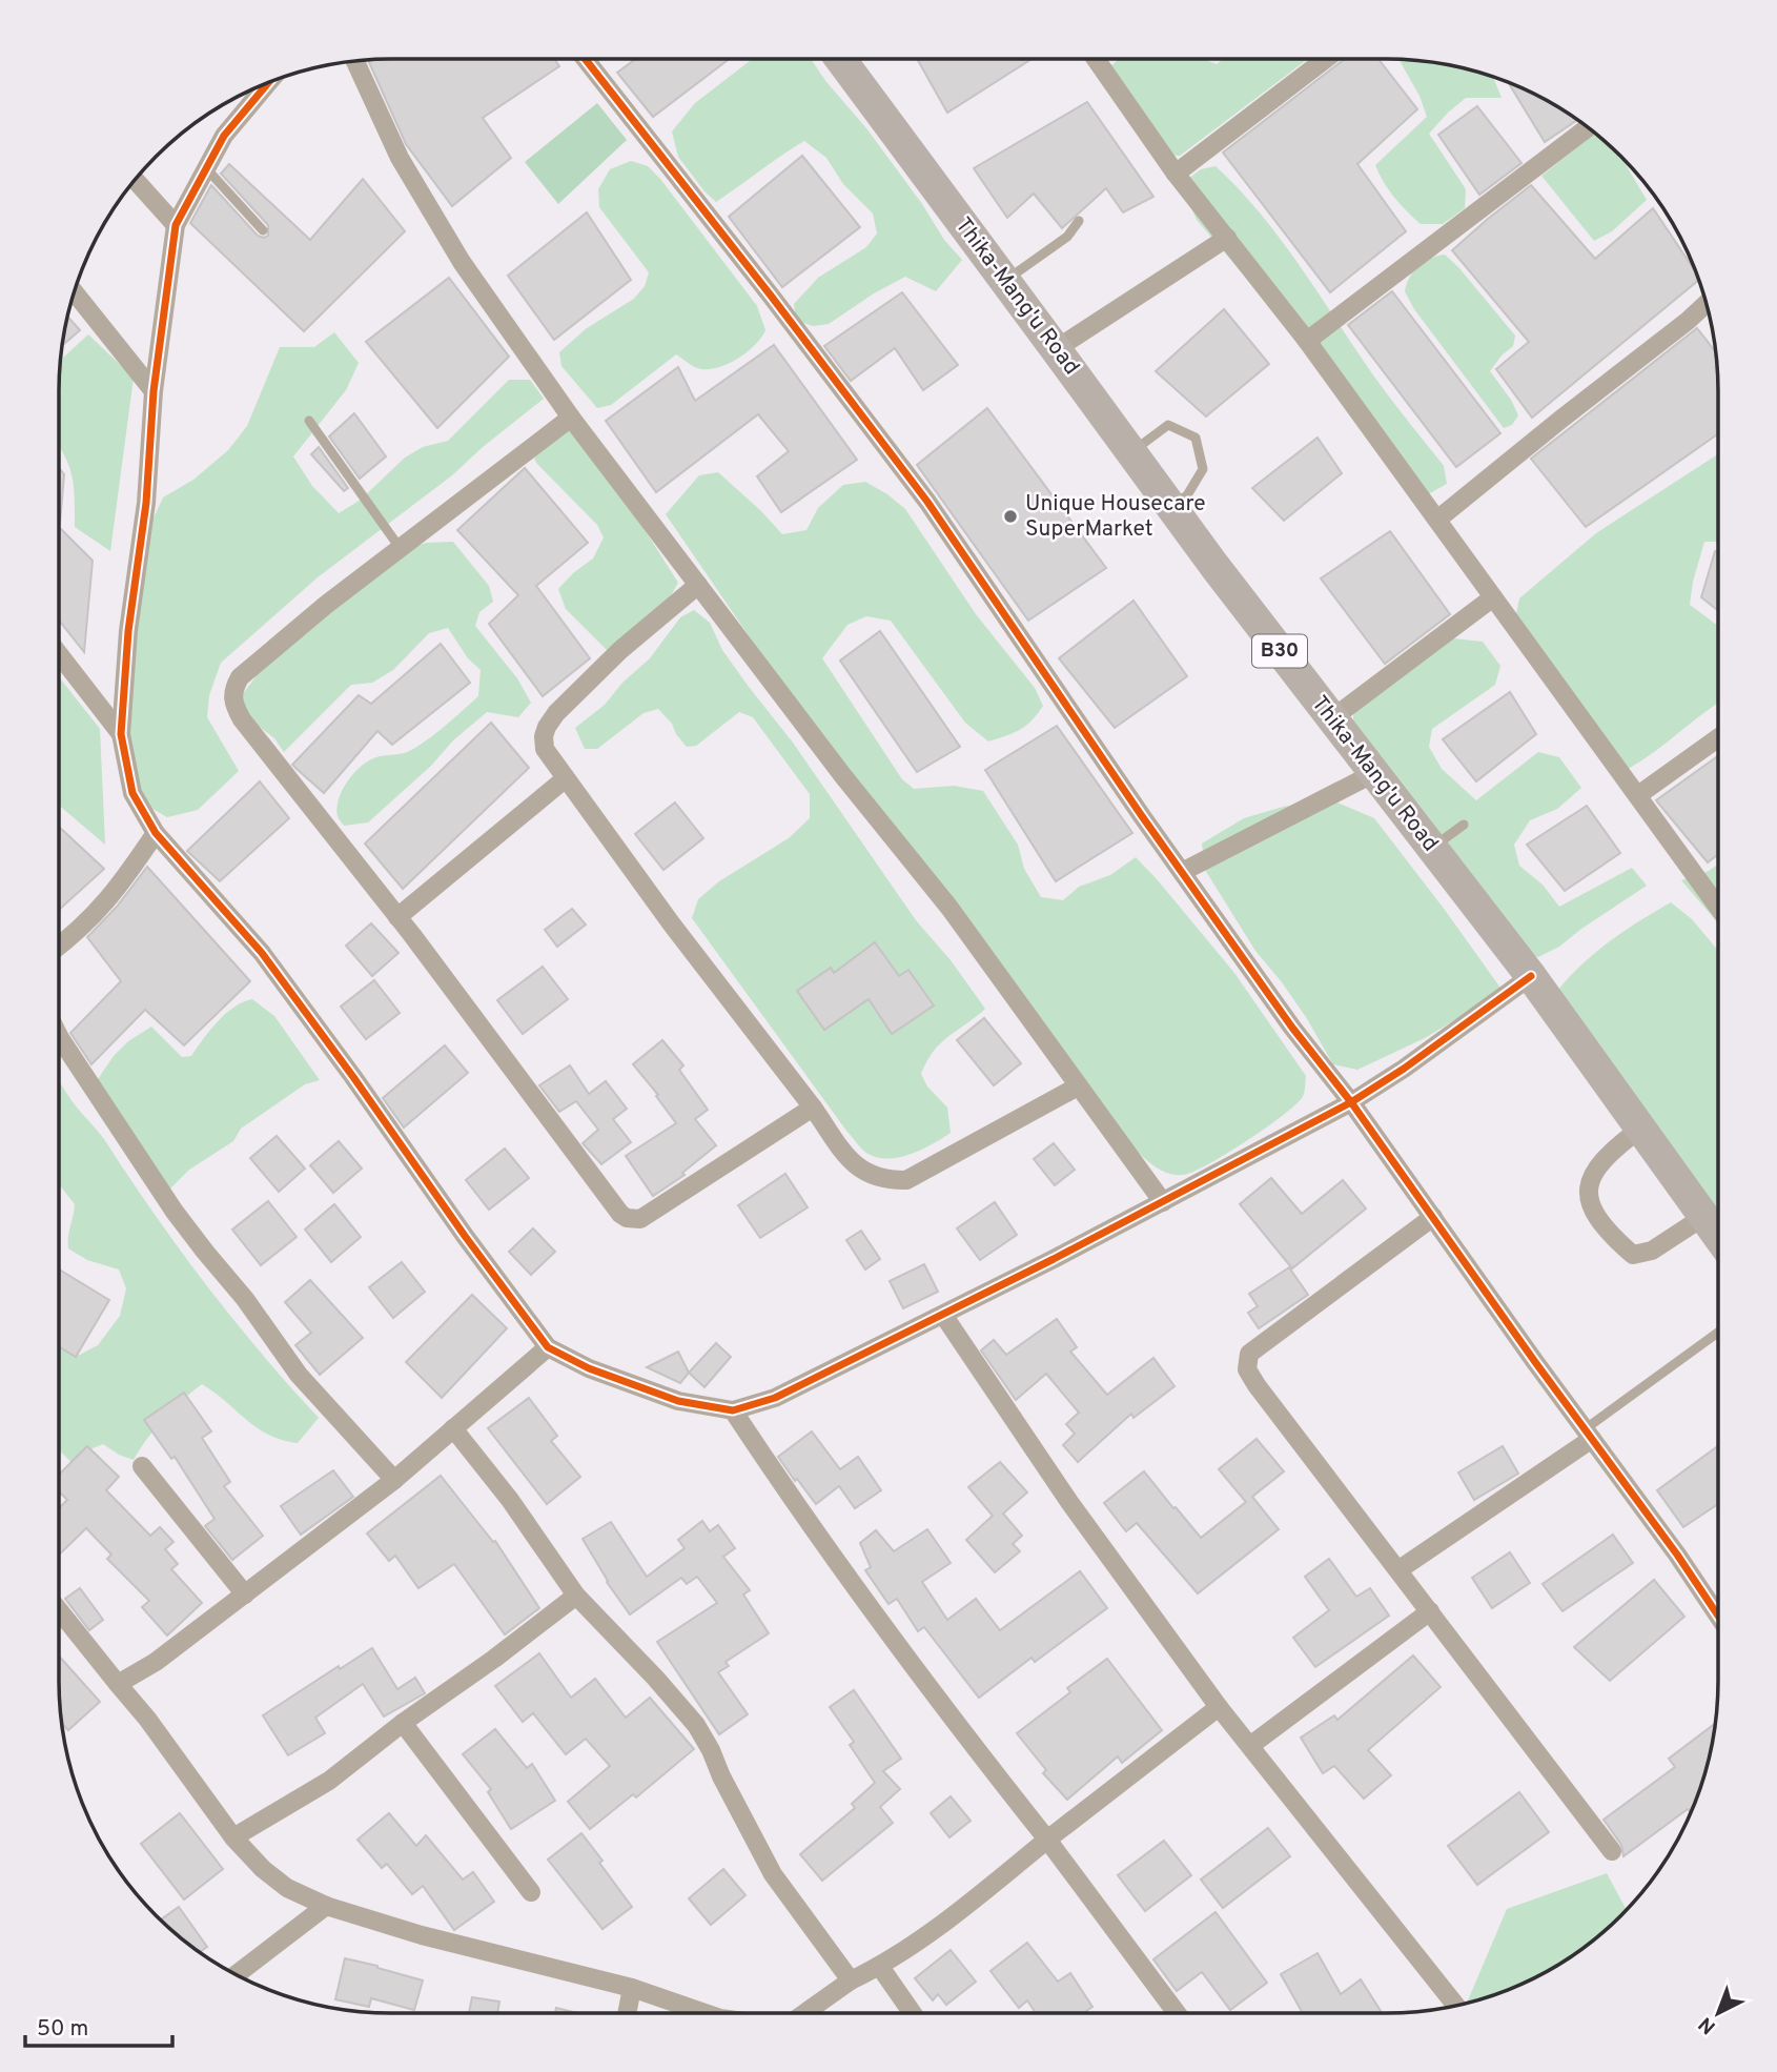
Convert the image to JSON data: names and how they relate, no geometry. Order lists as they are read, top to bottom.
{
  "streets": {
    "highway": ["Thika-Mang'u Road", "B30"]
  },
  "places": ["Unique Housecare SuperMarket"],
  "scale_bar": "50 m",
  "north": "bottom left"
}
